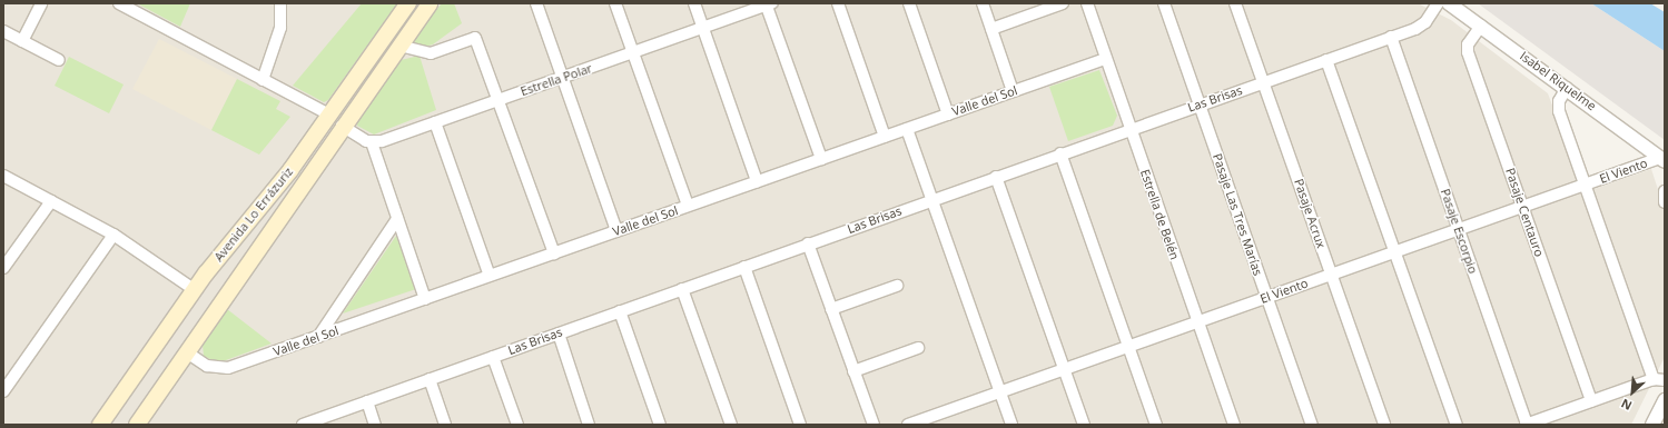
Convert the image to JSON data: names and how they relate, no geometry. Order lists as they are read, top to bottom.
{
  "streets": {
    "main road": ["Avenida Lo Errázuriz"],
    "street": [
      "Estrella Polar",
      "Isabel Riquelme",
      "Las Brisas",
      "Valle del Sol",
      "El Viento",
      "Pasaje Centauro",
      "Pasaje Acrux",
      "Estrella de Belén",
      "Pasaje Las Tres Marías",
      "Pasaje Escorpio"
    ]
  },
  "crossings": [
    ["Isabel Riquelme", "El Viento"],
    ["Isabel Riquelme", "Pasaje Centauro"],
    ["Las Brisas", "Pasaje Acrux"],
    ["Las Brisas", "Estrella de Belén"],
    ["Las Brisas", "Pasaje Las Tres Marías"],
    ["Las Brisas", "Pasaje Escorpio"],
    ["Valle del Sol", "Avenida Lo Errázuriz"],
    ["Valle del Sol", "Estrella de Belén"],
    ["El Viento", "Pasaje Centauro"],
    ["El Viento", "Pasaje Acrux"],
    ["El Viento", "Estrella de Belén"],
    ["El Viento", "Pasaje Las Tres Marías"],
    ["El Viento", "Pasaje Escorpio"]
  ],
  "north": "bottom left"
}
